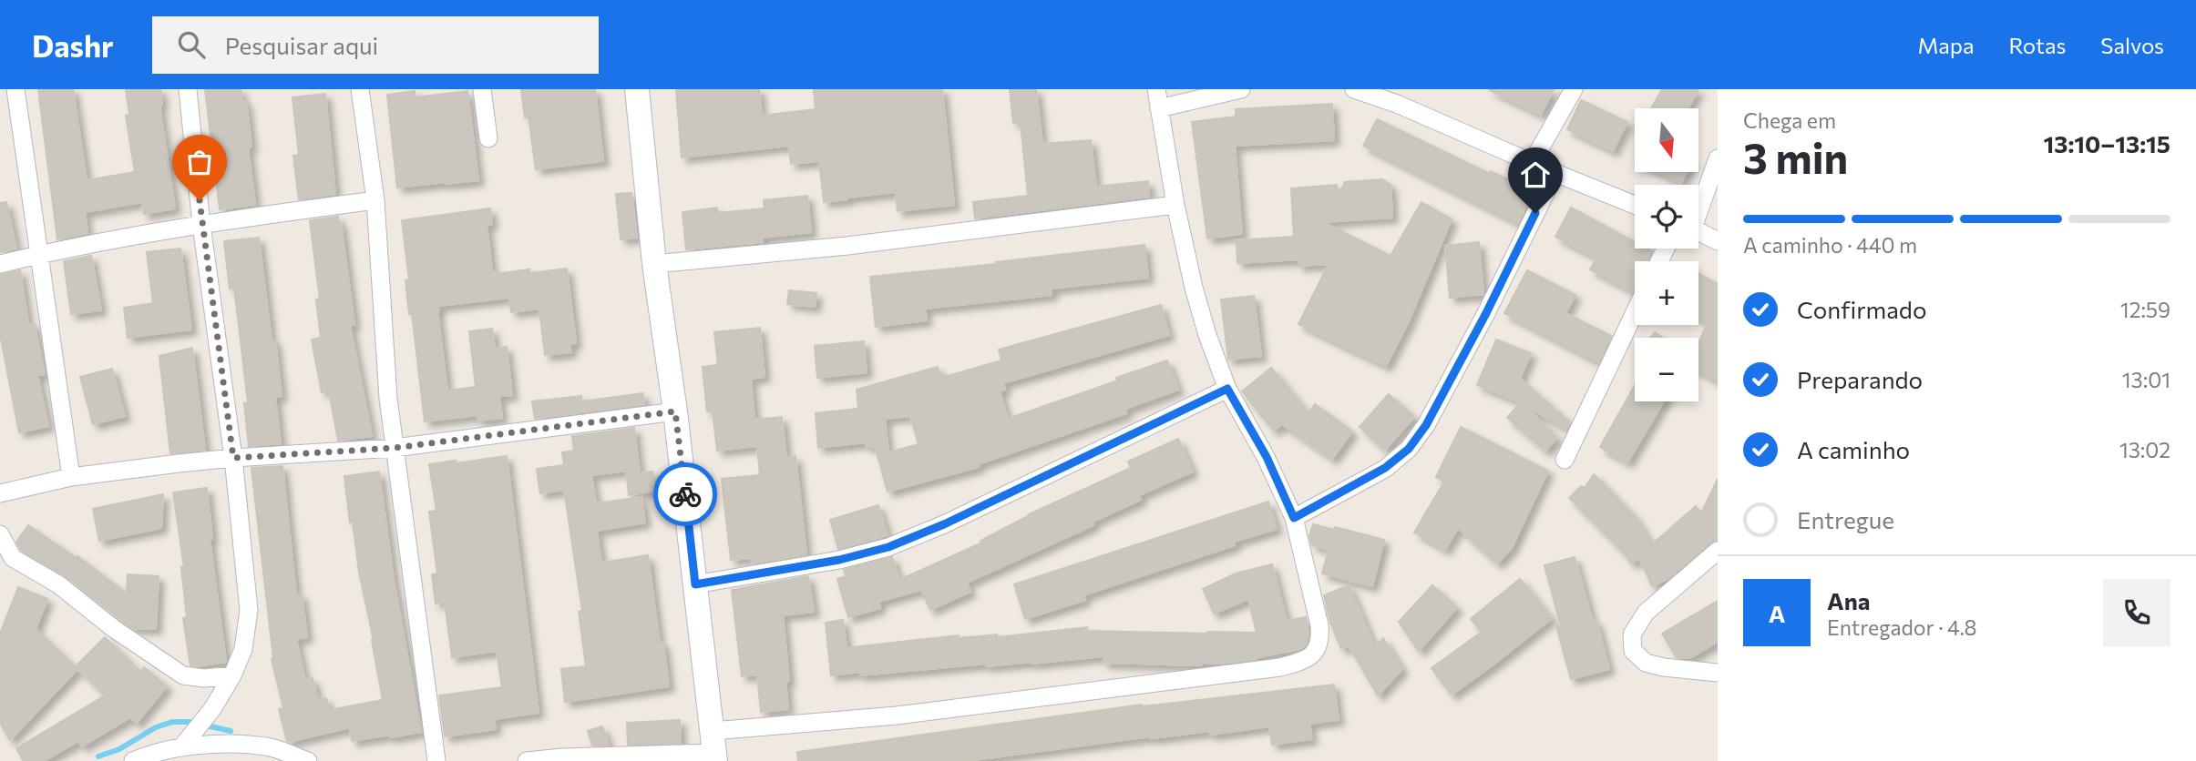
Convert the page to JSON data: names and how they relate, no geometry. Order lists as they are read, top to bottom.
{
  "north": "bottom",
  "page": {
    "header": "Dashr",
    "search": "Pesquisar aqui",
    "nav": ["Mapa", "Rotas", "Salvos"],
    "heading": ["3 min", "Chega em", "13:10–13:15"],
    "panel": ["Ana", "Entregador · 4.8"],
    "map_buttons": ["+", "−"],
    "bar": "A caminho · 440 m",
    "list": [
      ["Confirmado", "12:59"],
      ["Preparando", "13:01"],
      ["A caminho", "13:02"],
      "Entregue"
    ],
    "round": "A"
  }
}
